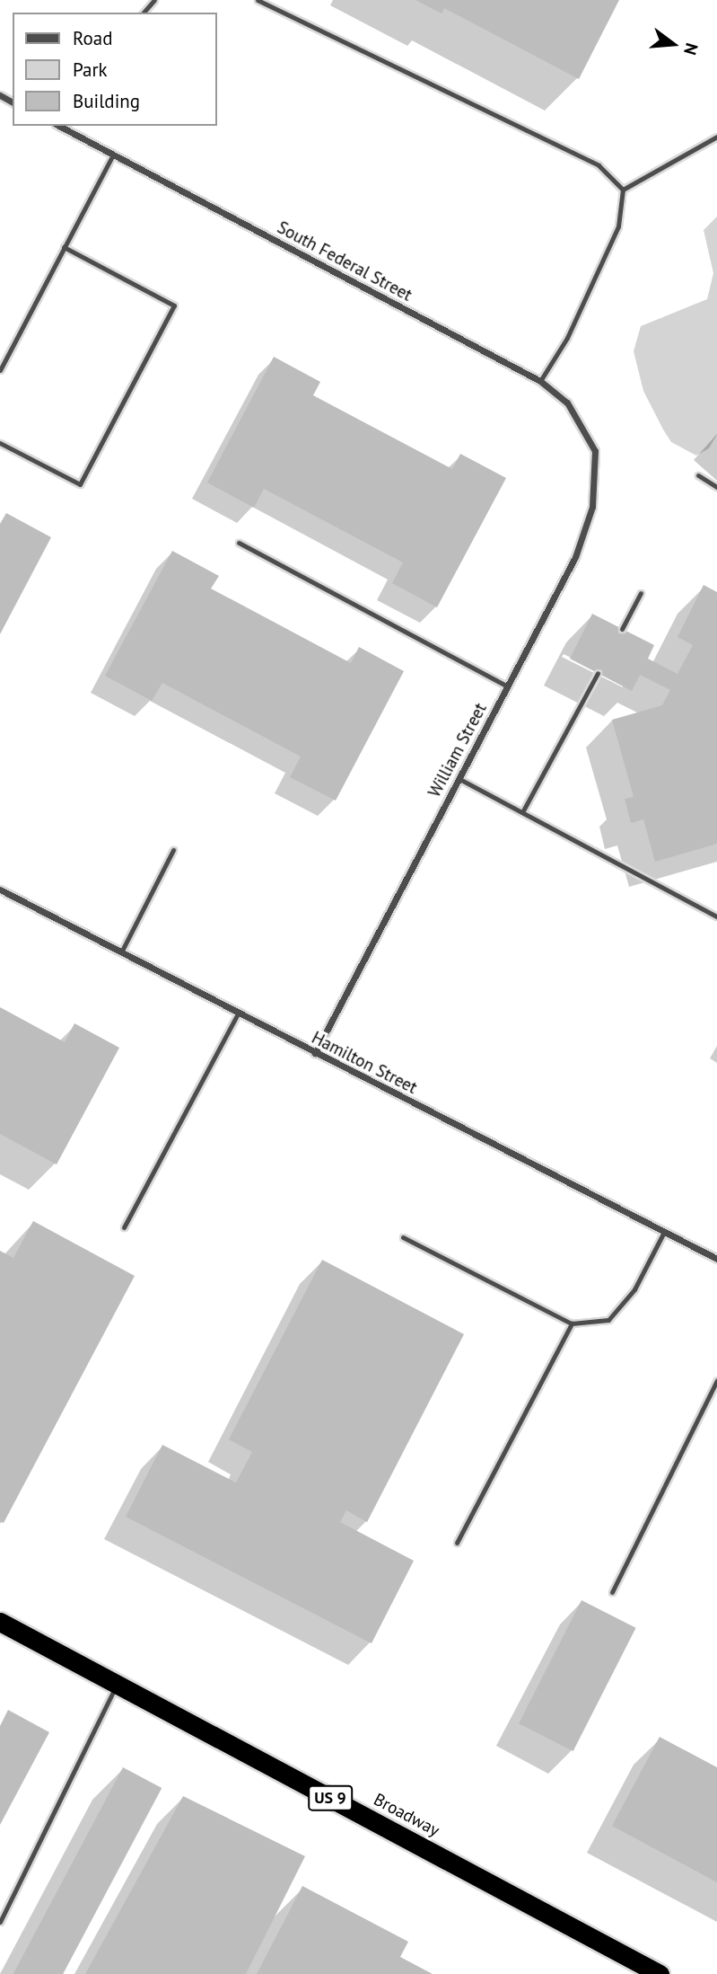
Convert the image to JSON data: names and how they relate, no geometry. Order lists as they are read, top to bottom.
{
  "streets": {
    "highway": ["US 9", "Broadway"],
    "street": ["South Federal Street", "William Street", "Hamilton Street"]
  },
  "crossings": [
    ["South Federal Street", "William Street"],
    ["William Street", "Hamilton Street"]
  ],
  "legend": ["Road", "Park", "Building"],
  "north": "right"
}
